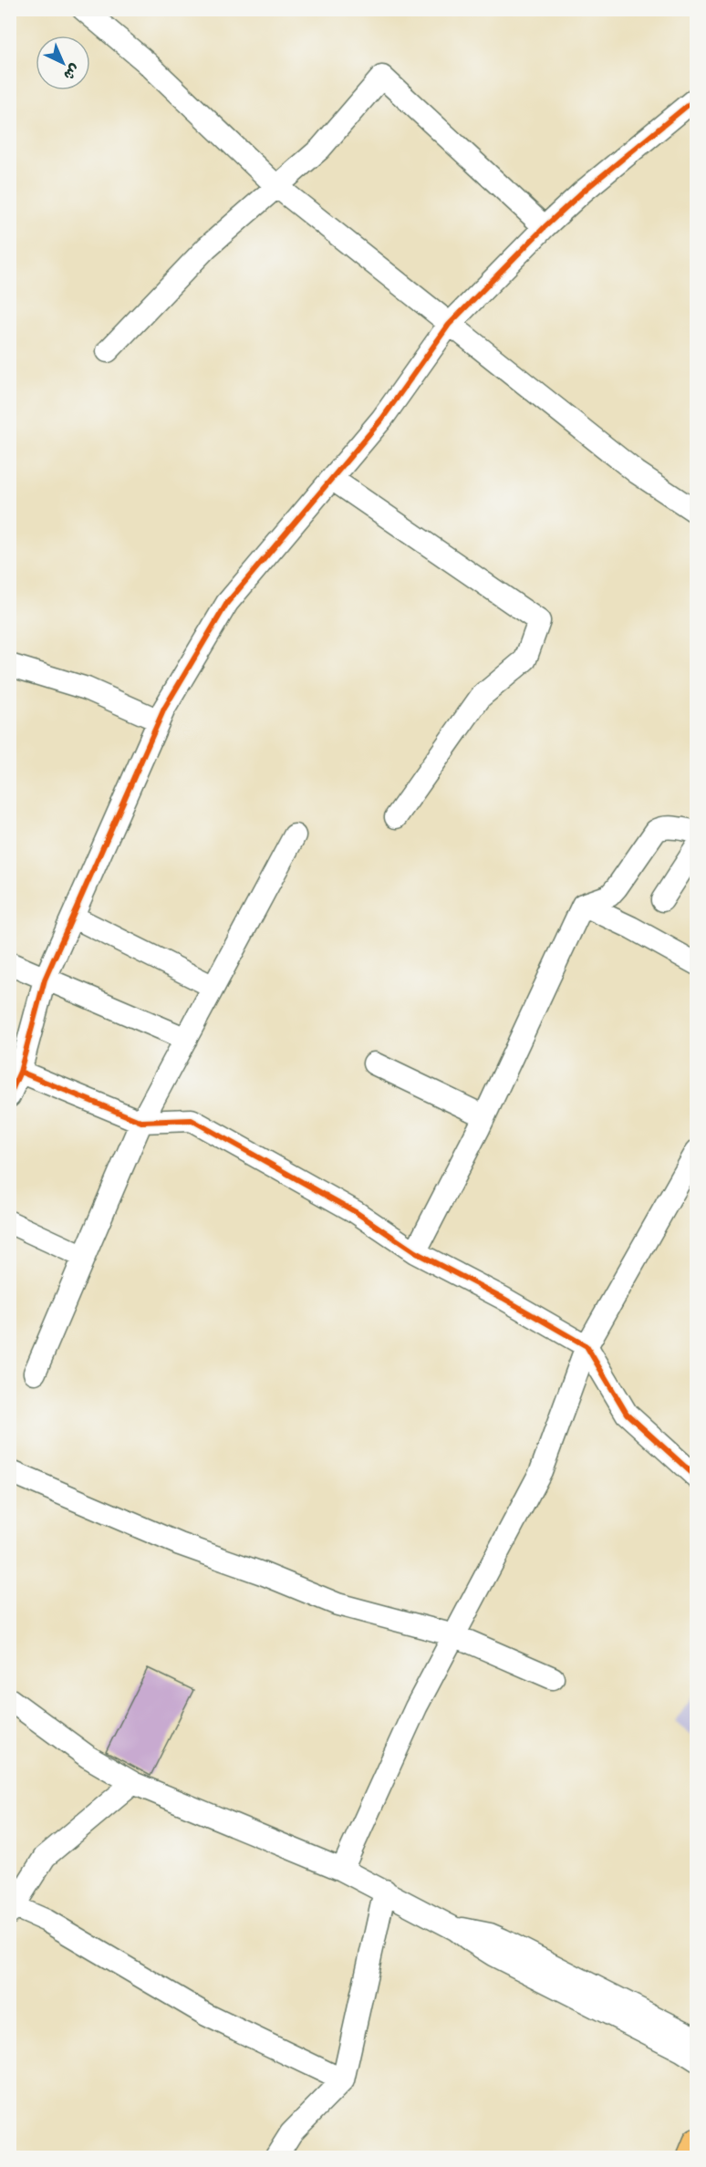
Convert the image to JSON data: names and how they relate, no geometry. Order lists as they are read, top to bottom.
{
  "north": "bottom right"
}
